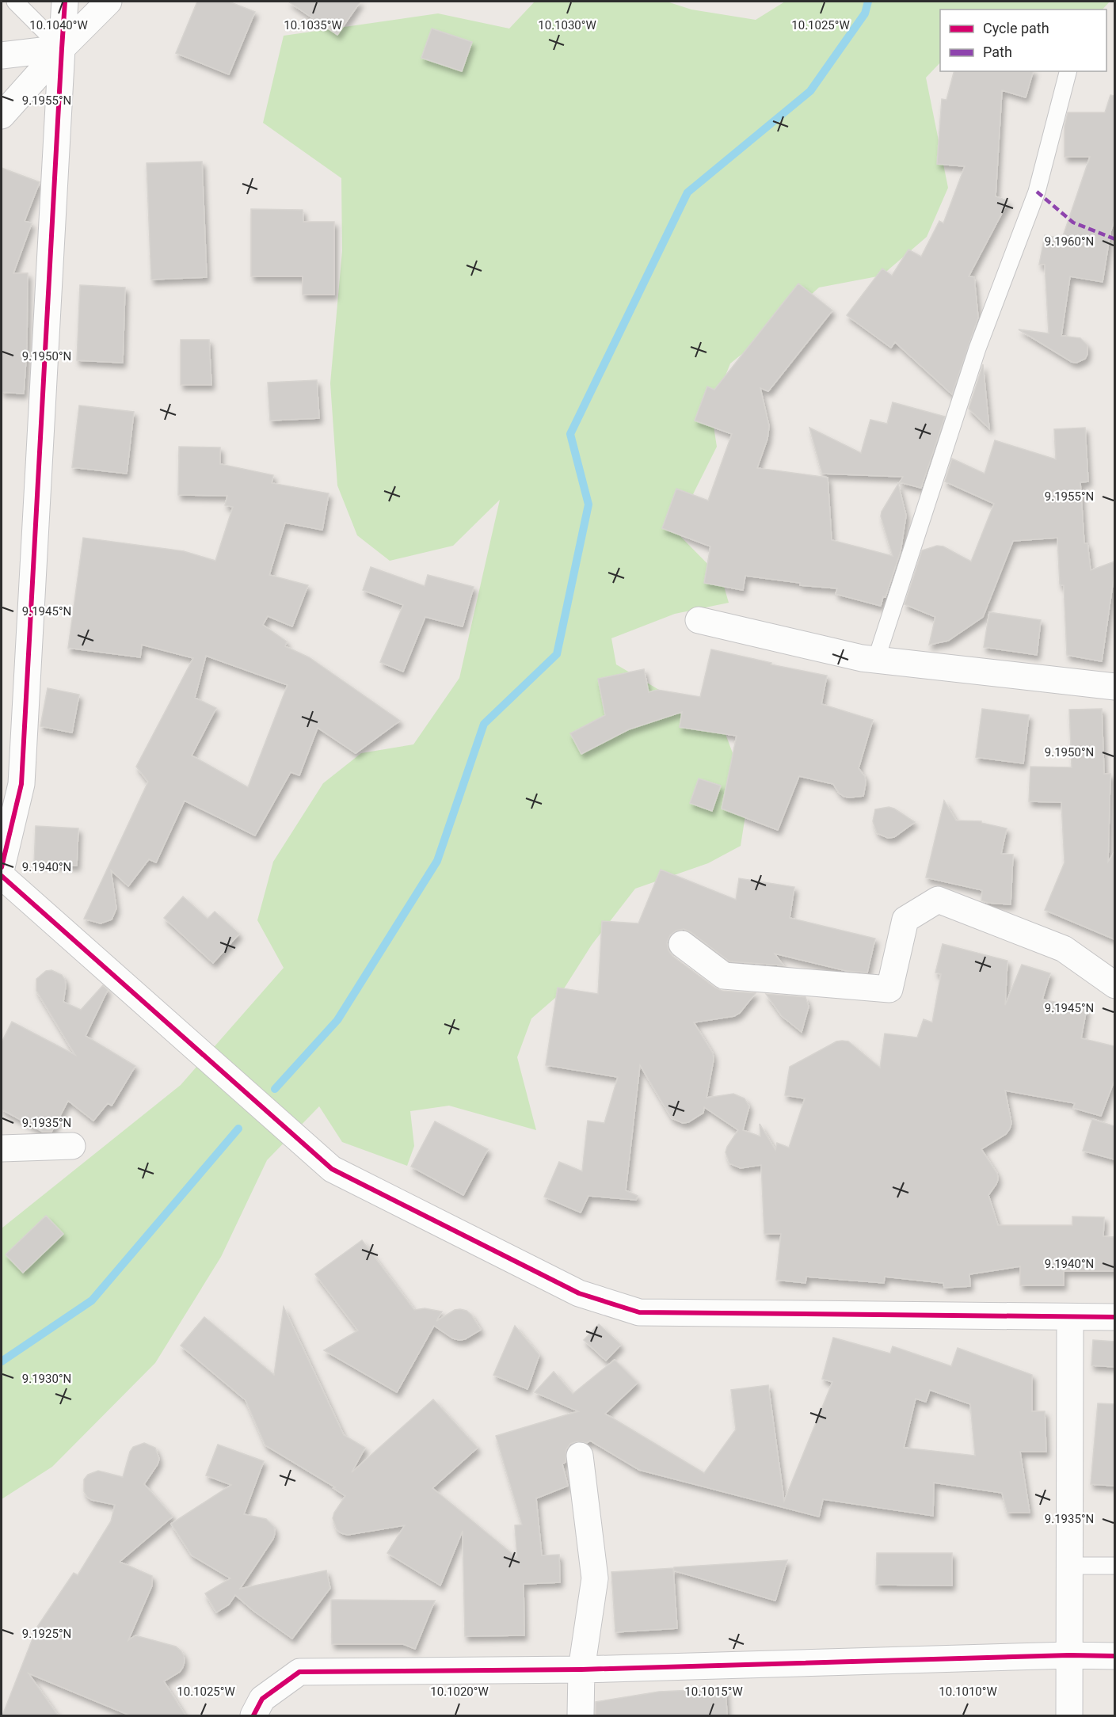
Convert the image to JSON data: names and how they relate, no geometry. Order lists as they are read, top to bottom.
{
  "legend": ["Cycle path", "Path"],
  "coordinates": [
    "10.1040°W",
    "10.1025°W",
    "10.1035°W",
    "10.1030°W",
    "9.1955°N",
    "9.1960°N",
    "9.1950°N",
    "9.1945°N",
    "9.1940°N",
    "9.1935°N",
    "9.1930°N",
    "9.1925°N",
    "10.1020°W",
    "10.1015°W",
    "10.1010°W"
  ]
}
